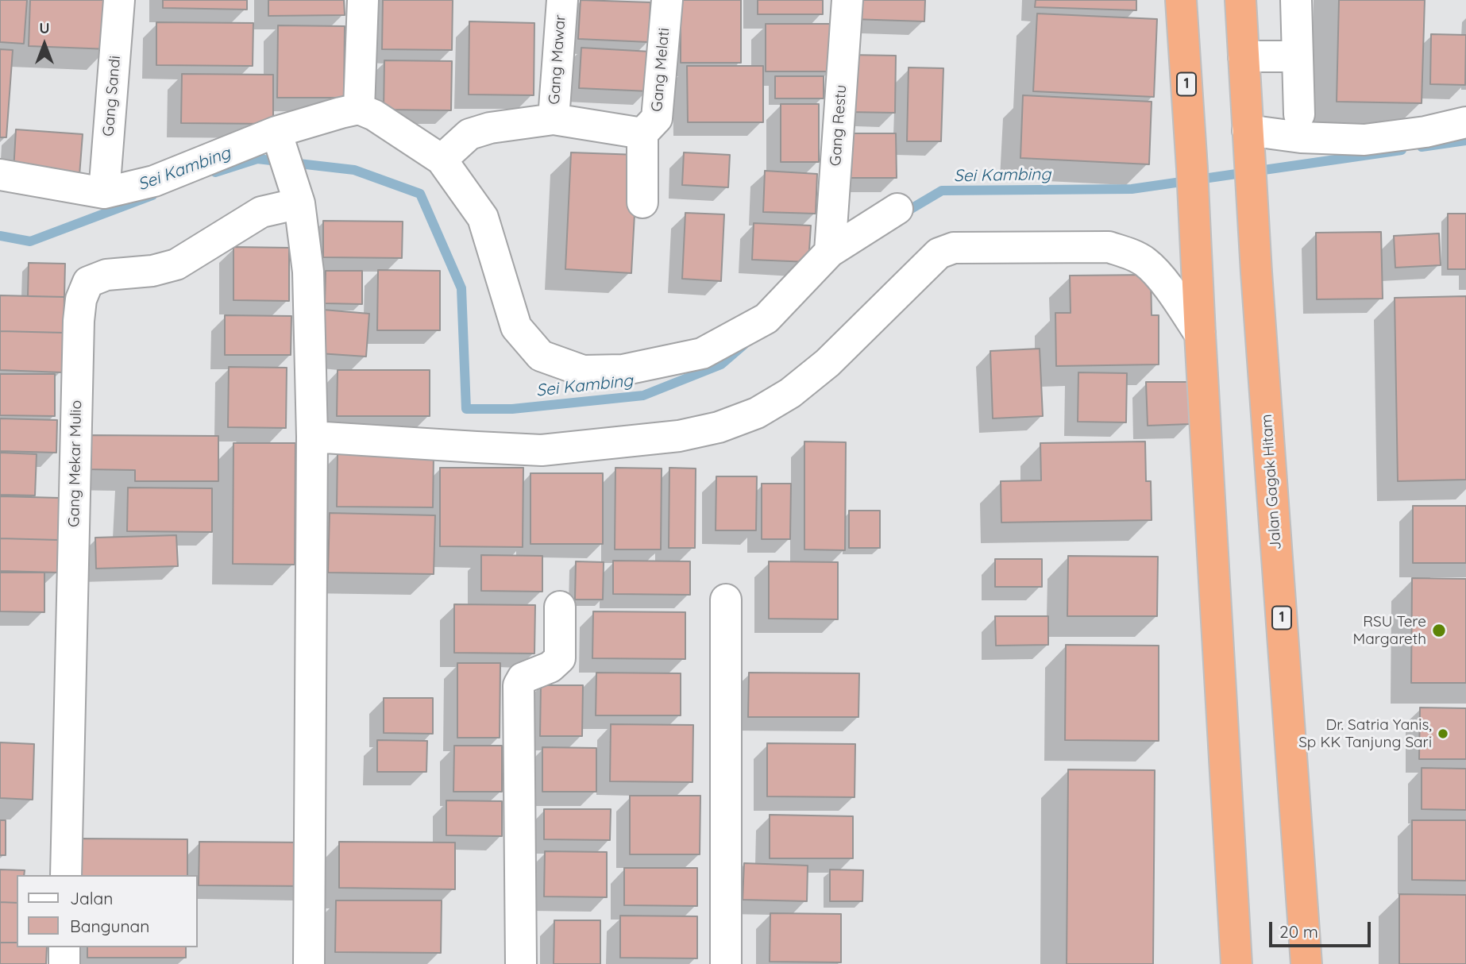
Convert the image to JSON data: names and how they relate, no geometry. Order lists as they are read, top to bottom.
{
  "streets": {
    "highway": ["1", "Jalan Gagak Hitam"],
    "street": [
      "Gang Mawar",
      "Gang Melati",
      "Gang Sandi",
      "Gang Restu",
      "Gang Mekar Mulio"
    ]
  },
  "water": ["Sei Kambing"],
  "places": ["RSU Tere Margareth", "Dr. Satria Yanis, Sp KK Tanjung Sari"],
  "legend": ["Jalan", "Bangunan"],
  "scale_bar": "20 m",
  "north": "top"
}
